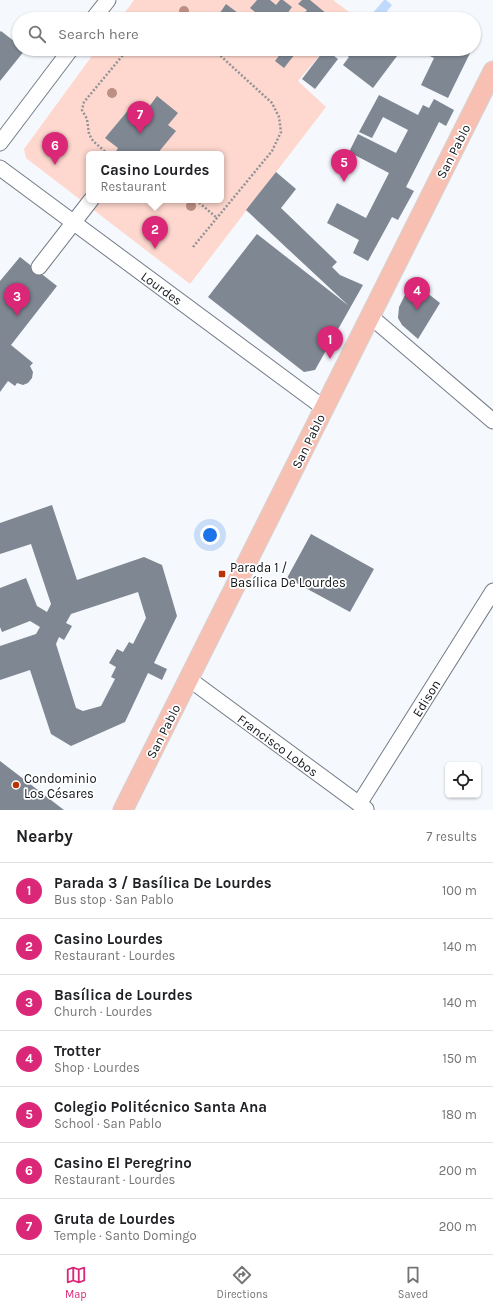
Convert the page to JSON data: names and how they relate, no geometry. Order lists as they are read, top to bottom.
{
  "streets": {
    "main road": ["San Pablo"],
    "street": ["Lourdes", "Edison", "Francisco Lobos"]
  },
  "crossings": [
    ["San Pablo", "Lourdes"],
    ["San Pablo", "Francisco Lobos"],
    ["Edison", "Francisco Lobos"]
  ],
  "places": {
    "transit": ["Parada 1 / Basílica De Lourdes"],
    "other": ["Condominio Los Césares"]
  },
  "page": {
    "search": "Search here",
    "pins": [
      "7",
      "6",
      "5",
      "2",
      "4",
      "3",
      "1"
    ],
    "popup": ["Casino Lourdes", "Restaurant"],
    "heading": ["Nearby", "7 results"],
    "list": [
      {
        "mark": "1",
        "name": "Parada 3 / Basílica De Lourdes",
        "note": "Bus stop · San Pablo",
        "value": "100 m"
      },
      {
        "mark": "2",
        "name": "Casino Lourdes",
        "note": "Restaurant · Lourdes",
        "value": "140 m"
      },
      {
        "mark": "3",
        "name": "Basílica de Lourdes",
        "note": "Church · Lourdes",
        "value": "140 m"
      },
      {
        "mark": "4",
        "name": "Trotter",
        "note": "Shop · Lourdes",
        "value": "150 m"
      },
      {
        "mark": "5",
        "name": "Colegio Politécnico Santa Ana",
        "note": "School · San Pablo",
        "value": "180 m"
      },
      {
        "mark": "6",
        "name": "Casino El Peregrino",
        "note": "Restaurant · Lourdes",
        "value": "200 m"
      },
      {
        "mark": "7",
        "name": "Gruta de Lourdes",
        "note": "Temple · Santo Domingo",
        "value": "200 m"
      }
    ],
    "nav": ["Map", "Directions", "Saved"]
  }
}
